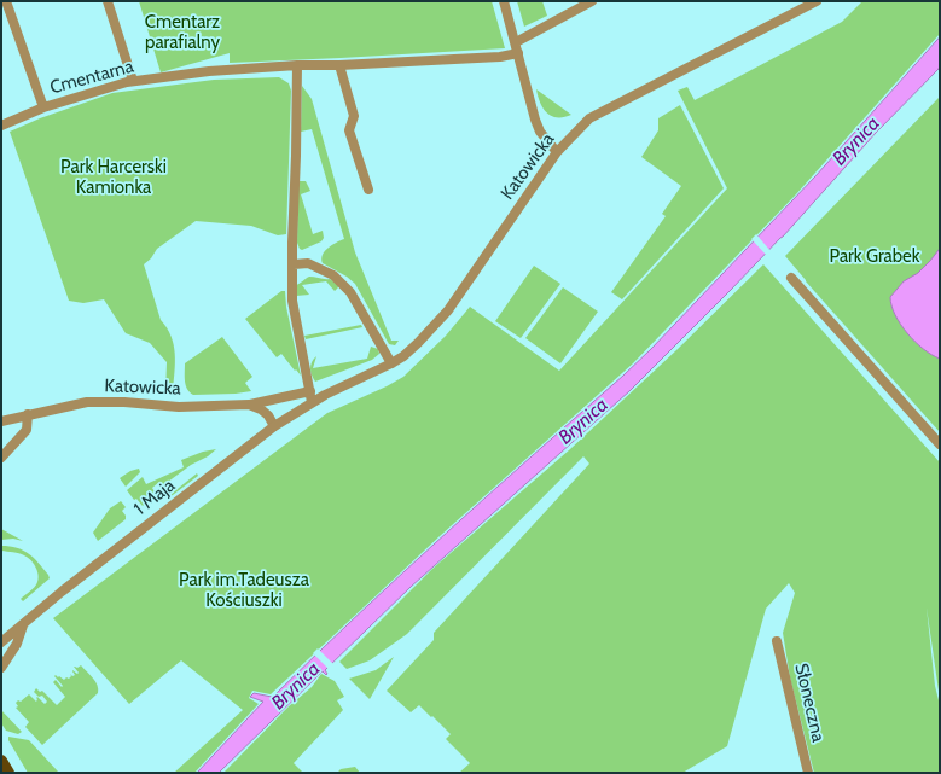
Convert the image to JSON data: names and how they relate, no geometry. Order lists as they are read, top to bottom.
{
  "streets": {
    "street": [
      "Cmentarna",
      "Katowicka",
      "1 Maja",
      "Słoneczna"
    ]
  },
  "crossings": [
    ["Katowicka", "1 Maja"]
  ],
  "water": ["Brynica"],
  "parks": [
    "Cmentarz parafialny",
    "Park Harcerski Kamionka",
    "Park Grabek",
    "Park im.Tadeusza Kościuszki"
  ]
}
